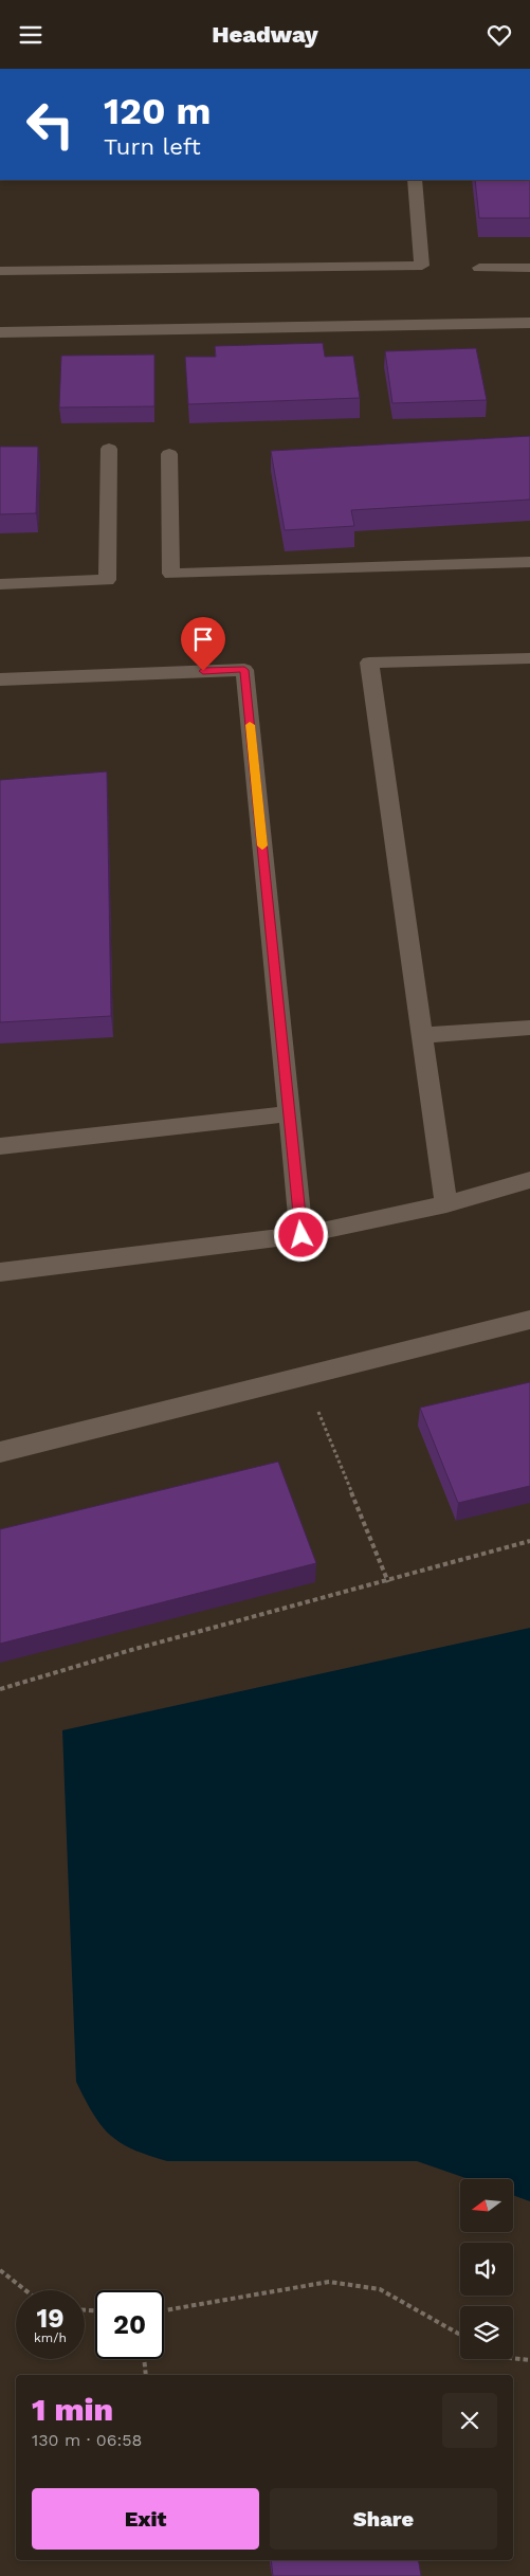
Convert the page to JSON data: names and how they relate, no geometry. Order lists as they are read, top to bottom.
{
  "north": "left",
  "page": {
    "header": "Headway",
    "turn": ["120 m", "Turn left"],
    "speed": "19 km/h",
    "limit": "20",
    "heading": ["1 min", "130 m · 06:58"],
    "buttons": ["Exit", "Share"]
  }
}
